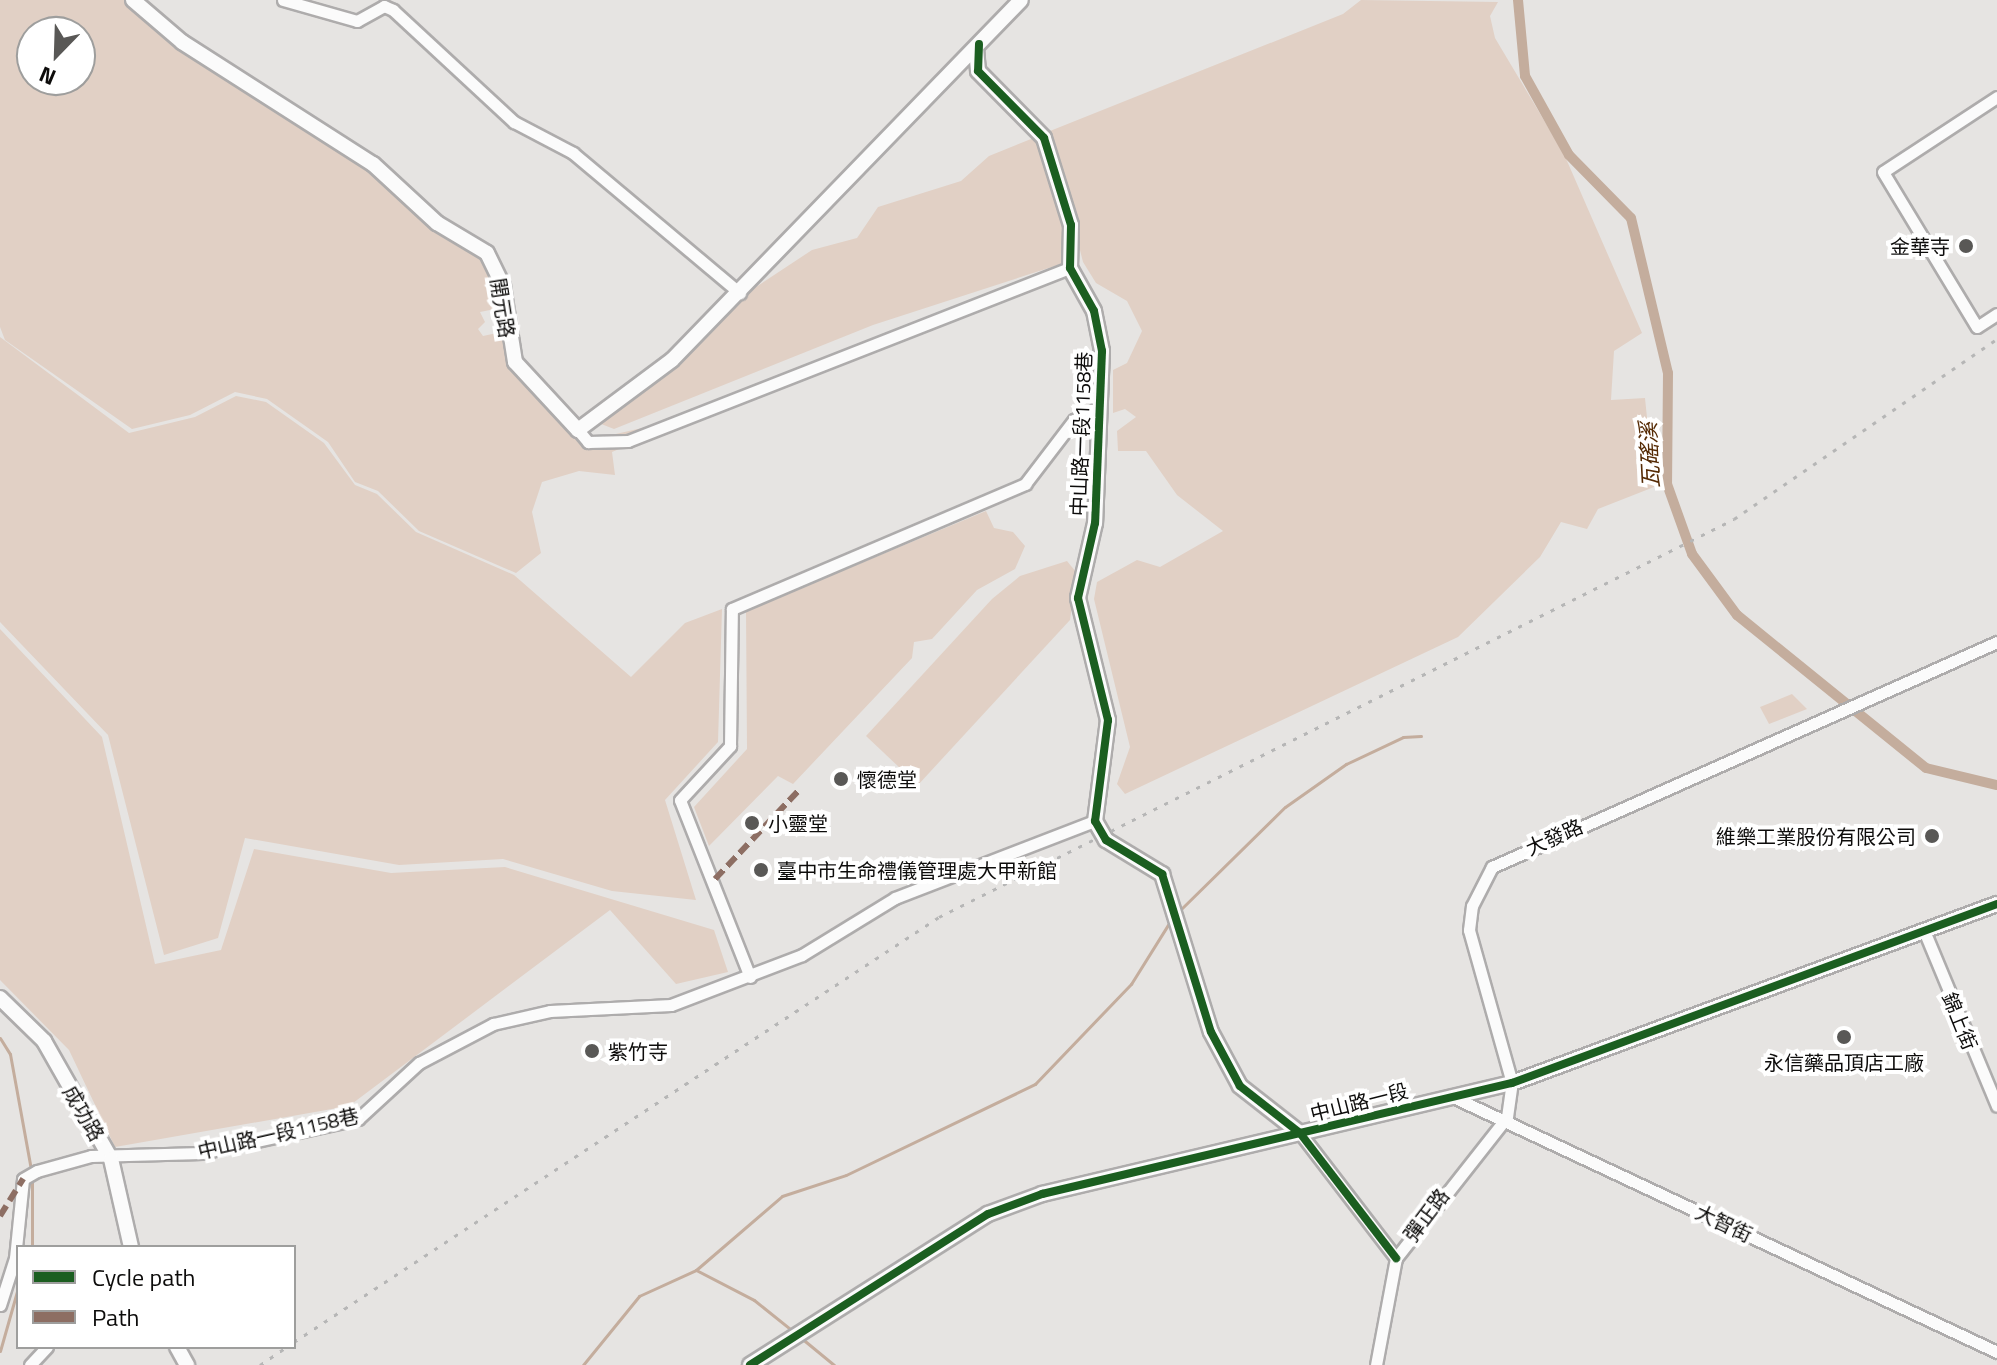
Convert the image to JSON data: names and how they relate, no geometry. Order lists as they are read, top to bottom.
{
  "streets": {
    "street": [
      "開元路",
      "中山路一段1158巷",
      "大發路",
      "錦上街",
      "中山路一段",
      "成功路",
      "彈正路",
      "大智街"
    ]
  },
  "crossings": [
    ["中山路一段1158巷", "成功路"],
    ["大發路", "中山路一段"],
    ["大發路", "彈正路"],
    ["錦上街", "中山路一段"],
    ["中山路一段", "彈正路"],
    ["中山路一段", "大智街"],
    ["彈正路", "大智街"]
  ],
  "water": ["瓦磘溪"],
  "places": [
    "金華寺",
    "懷德堂",
    "小靈堂",
    "維樂工業股份有限公司",
    "臺中市生命禮儀管理處大甲新館",
    "永信藥品頂店工廠",
    "紫竹寺"
  ],
  "legend": ["Cycle path", "Path"],
  "north": "bottom left"
}
